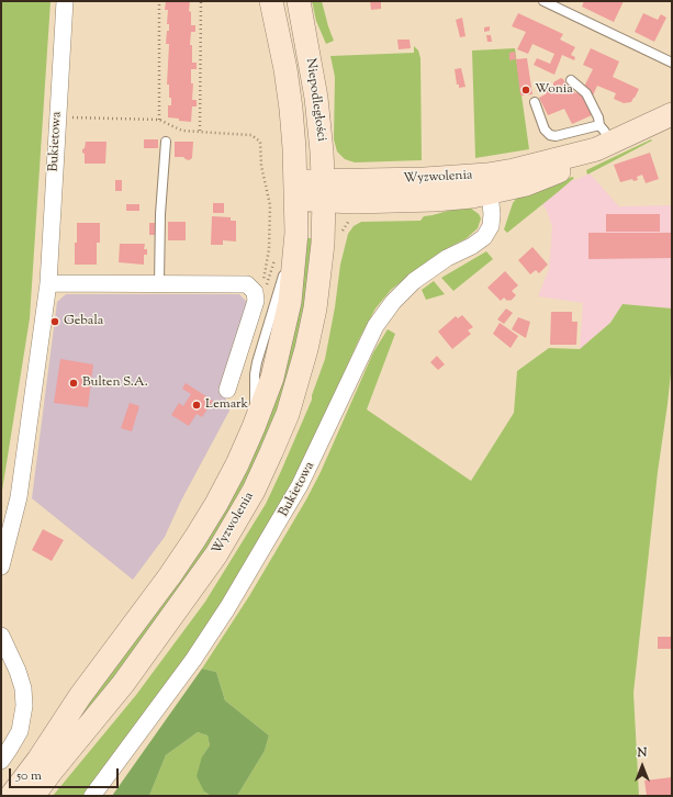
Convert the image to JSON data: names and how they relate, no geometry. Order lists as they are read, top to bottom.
{
  "streets": {
    "main road": ["Niepodległości", "Wyzwolenia"],
    "street": ["Bukietowa"]
  },
  "crossings": [
    ["Niepodległości", "Wyzwolenia"],
    ["Bukietowa", "Wyzwolenia"]
  ],
  "places": [
    "Wonia",
    "Gebala",
    "Bulten S.A.",
    "Lemark"
  ],
  "scale_bar": "50 m",
  "north": "top"
}
